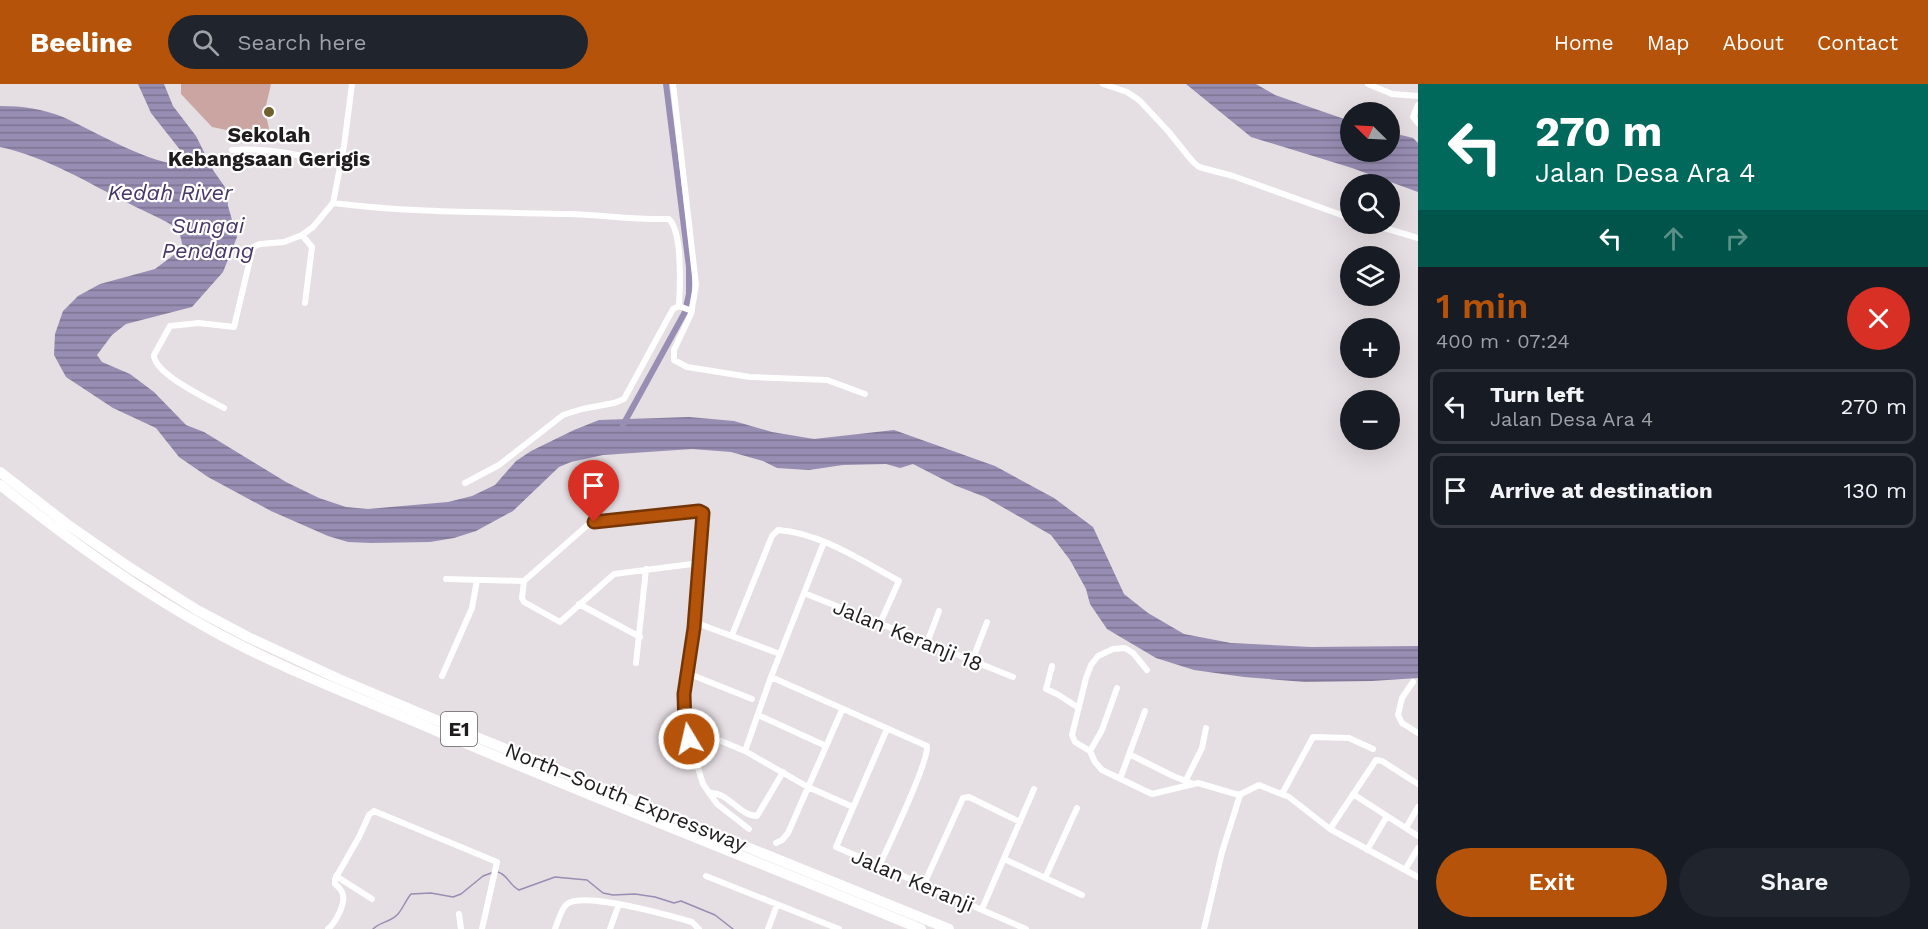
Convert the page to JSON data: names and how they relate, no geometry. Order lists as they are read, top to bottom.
{
  "streets": {
    "highway": ["E1", "North–South Expressway"],
    "street": ["Jalan Keranji 18", "Jalan Keranji"]
  },
  "water": ["Kedah River", "Sungai Pendang"],
  "places": ["Sekolah Kebangsaan Gerigis"],
  "north": "top left",
  "page": {
    "header": "Beeline",
    "search": "Search here",
    "nav": [
      "Home",
      "Map",
      "About",
      "Contact"
    ],
    "turn": ["270 m", "Jalan Desa Ara 4"],
    "map_buttons": ["+", "−"],
    "heading": ["1 min", "400 m · 07:24"],
    "list": [
      {
        "name": "Turn left",
        "note": "Jalan Desa Ara 4",
        "value": "270 m"
      },
      {
        "name": "Arrive at destination",
        "value": "130 m"
      }
    ],
    "buttons": ["Exit", "Share"]
  }
}
